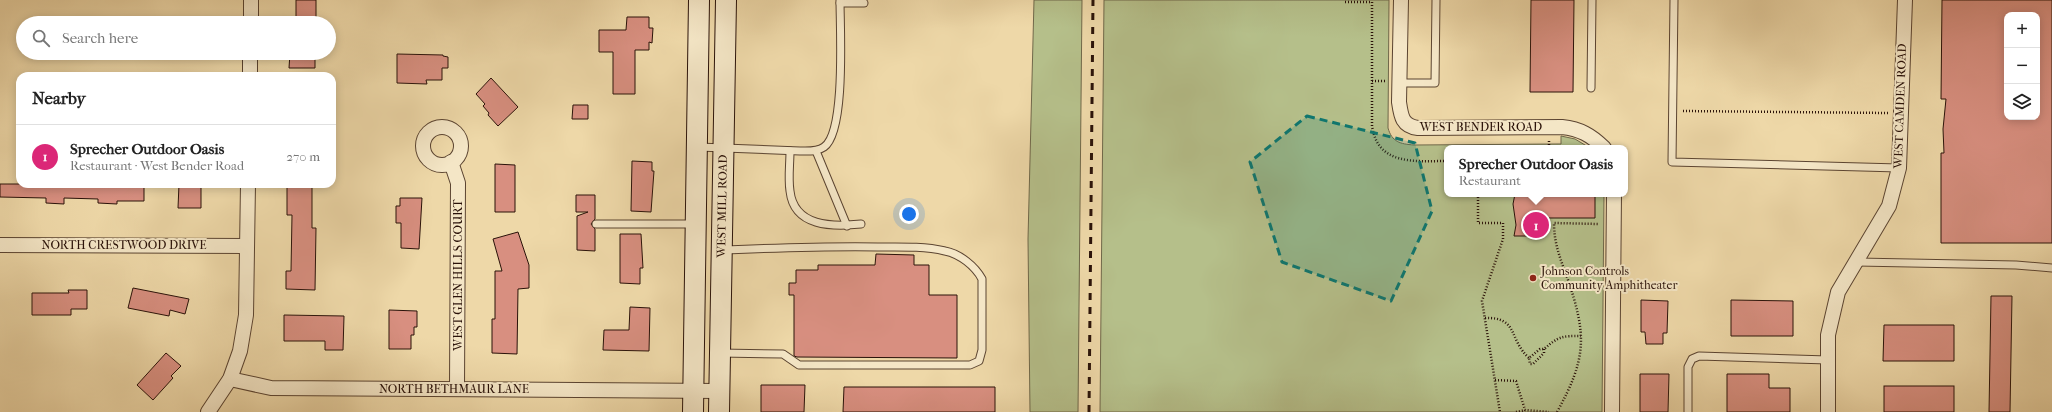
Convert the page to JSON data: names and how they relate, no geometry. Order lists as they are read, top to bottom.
{
  "streets": {
    "main road": ["WEST MILL ROAD"],
    "street": [
      "WEST CAMDEN ROAD",
      "WEST BENDER ROAD",
      "NORTH CRESTWOOD DRIVE",
      "WEST GLEN HILLS COURT",
      "NORTH BETHMAUR LANE"
    ]
  },
  "crossings": [
    ["WEST MILL ROAD", "NORTH BETHMAUR LANE"],
    ["WEST GLEN HILLS COURT", "NORTH BETHMAUR LANE"]
  ],
  "places": ["Johnson Controls Community Amphitheater"],
  "page": {
    "map_buttons": ["+", "−"],
    "search": "Search here",
    "heading": "Nearby",
    "list": [
      {
        "mark": "1",
        "name": "Sprecher Outdoor Oasis",
        "note": "Restaurant · West Bender Road",
        "value": "270 m"
      }
    ],
    "popup": ["Sprecher Outdoor Oasis", "Restaurant"],
    "pins": "1"
  }
}
